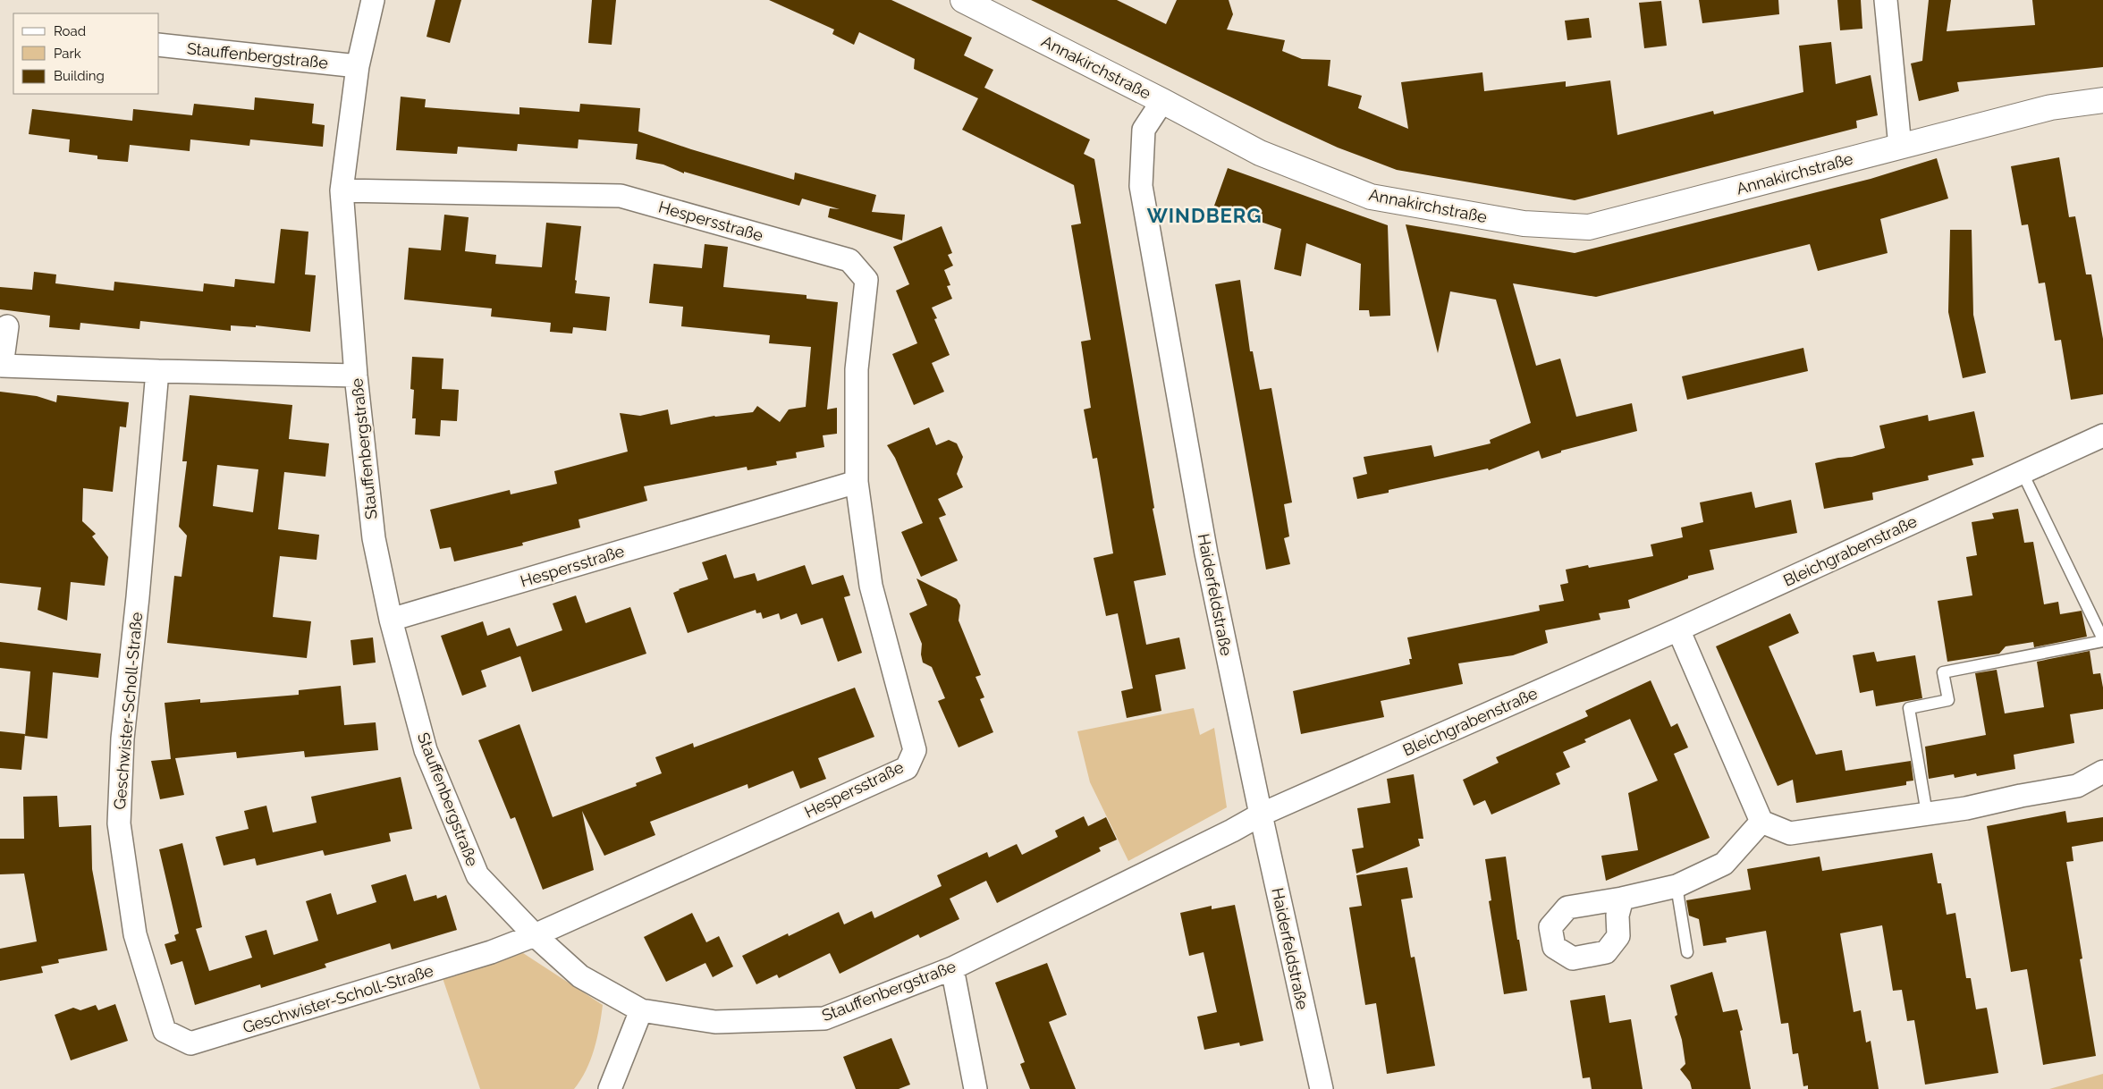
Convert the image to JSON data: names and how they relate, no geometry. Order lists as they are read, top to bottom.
{
  "streets": {
    "street": [
      "Stauffenbergstraße",
      "Annakirchstraße",
      "Hespersstraße",
      "Bleichgrabenstraße",
      "Haiderfeldstraße",
      "Geschwister-Scholl-Straße"
    ]
  },
  "crossings": [
    ["Stauffenbergstraße", "Hespersstraße"],
    ["Stauffenbergstraße", "Bleichgrabenstraße"],
    ["Stauffenbergstraße", "Haiderfeldstraße"],
    ["Stauffenbergstraße", "Geschwister-Scholl-Straße"],
    ["Annakirchstraße", "Haiderfeldstraße"],
    ["Hespersstraße", "Geschwister-Scholl-Straße"],
    ["Bleichgrabenstraße", "Haiderfeldstraße"]
  ],
  "districts": ["WINDBERG"],
  "legend": ["Road", "Park", "Building"]
}
